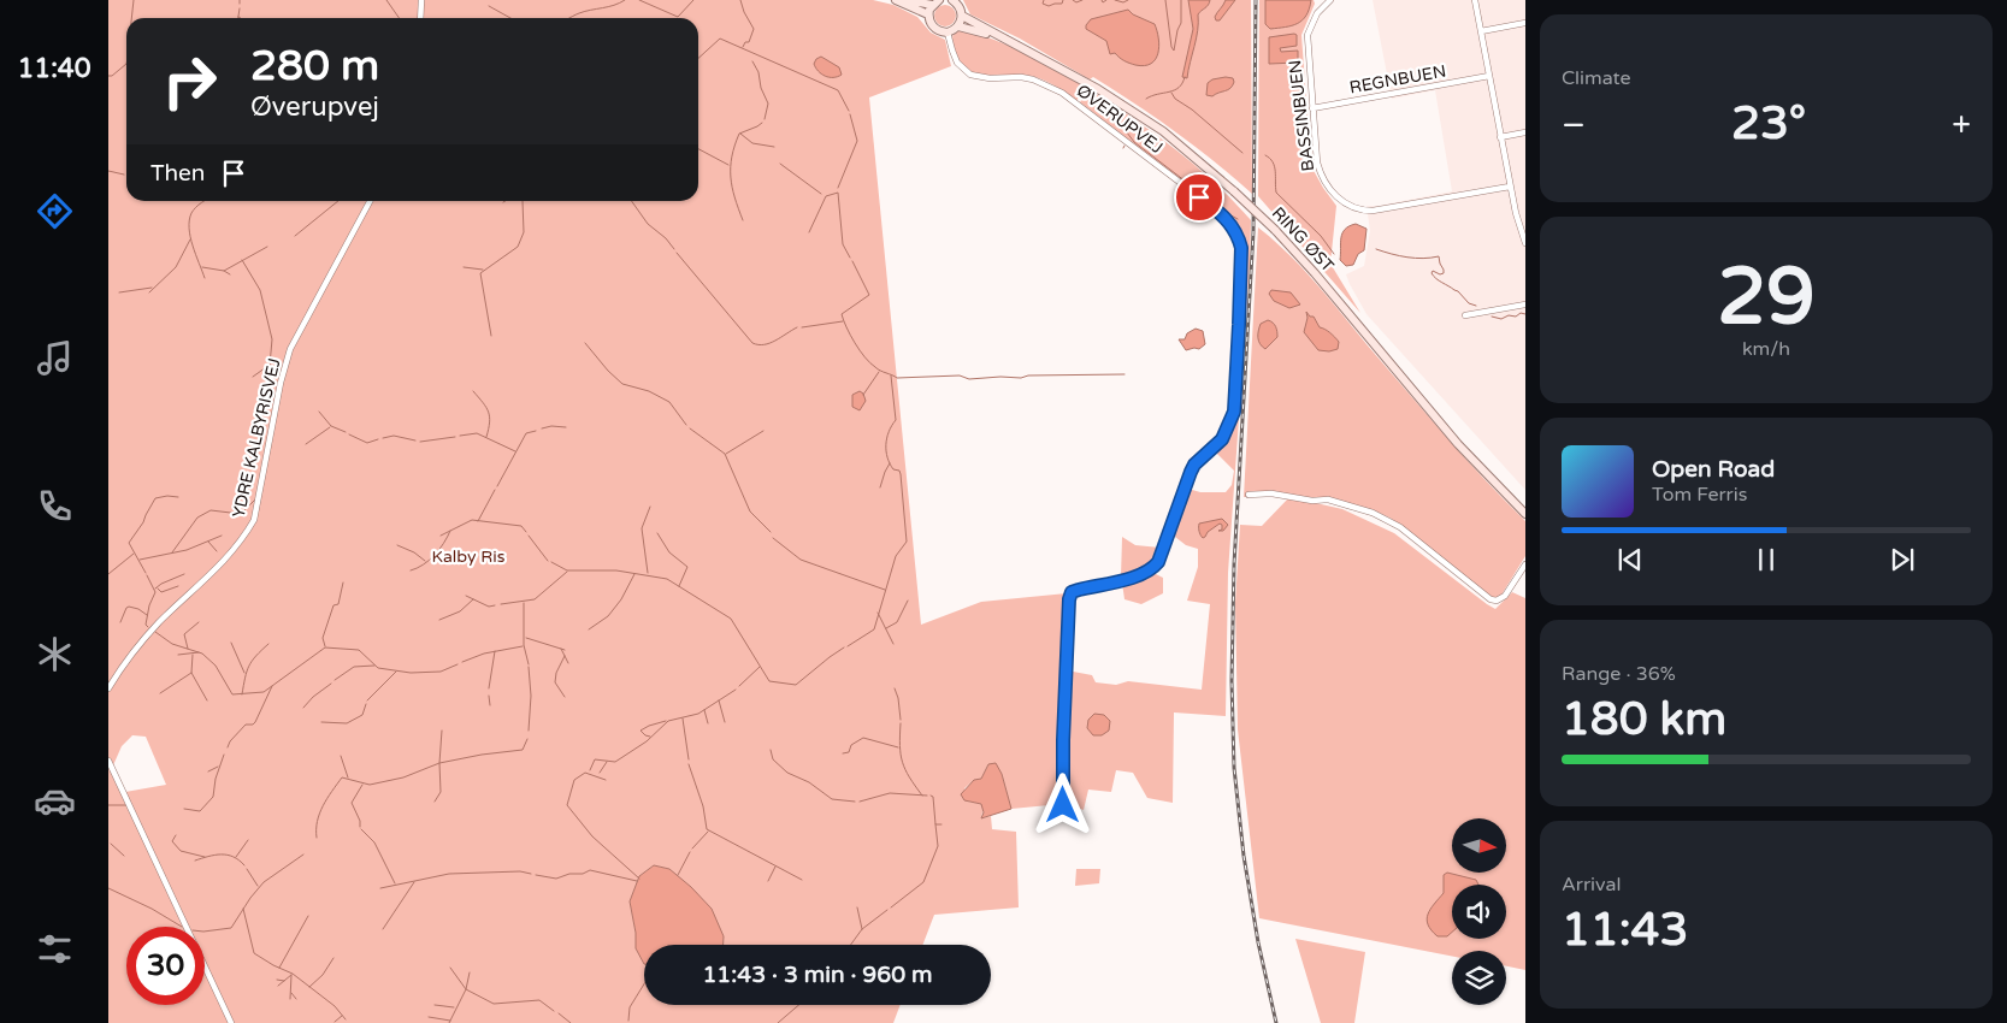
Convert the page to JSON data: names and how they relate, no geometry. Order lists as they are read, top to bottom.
{
  "streets": {
    "main road": ["RING ØST"],
    "street": [
      "REGNBUEN",
      "BASSINBUEN",
      "ØVERUPVEJ",
      "YDRE KALBYRISVEJ"
    ]
  },
  "crossings": [
    ["REGNBUEN", "BASSINBUEN"]
  ],
  "parks": ["Kalby Ris"],
  "north": "right",
  "page": {
    "tabs": "11:40",
    "tile": [
      "Climate",
      ["29", "km/h"],
      ["Range · 36%", "180 km"],
      ["Arrival", "11:43"]
    ],
    "turn": ["280 m", "Øverupvej"],
    "heat": ["−", "23°", "+"],
    "then": "Then",
    "song": ["Open Road", "Tom Ferris"],
    "limit": "30",
    "trip": "11:43 · 3 min · 960 m"
  }
}
